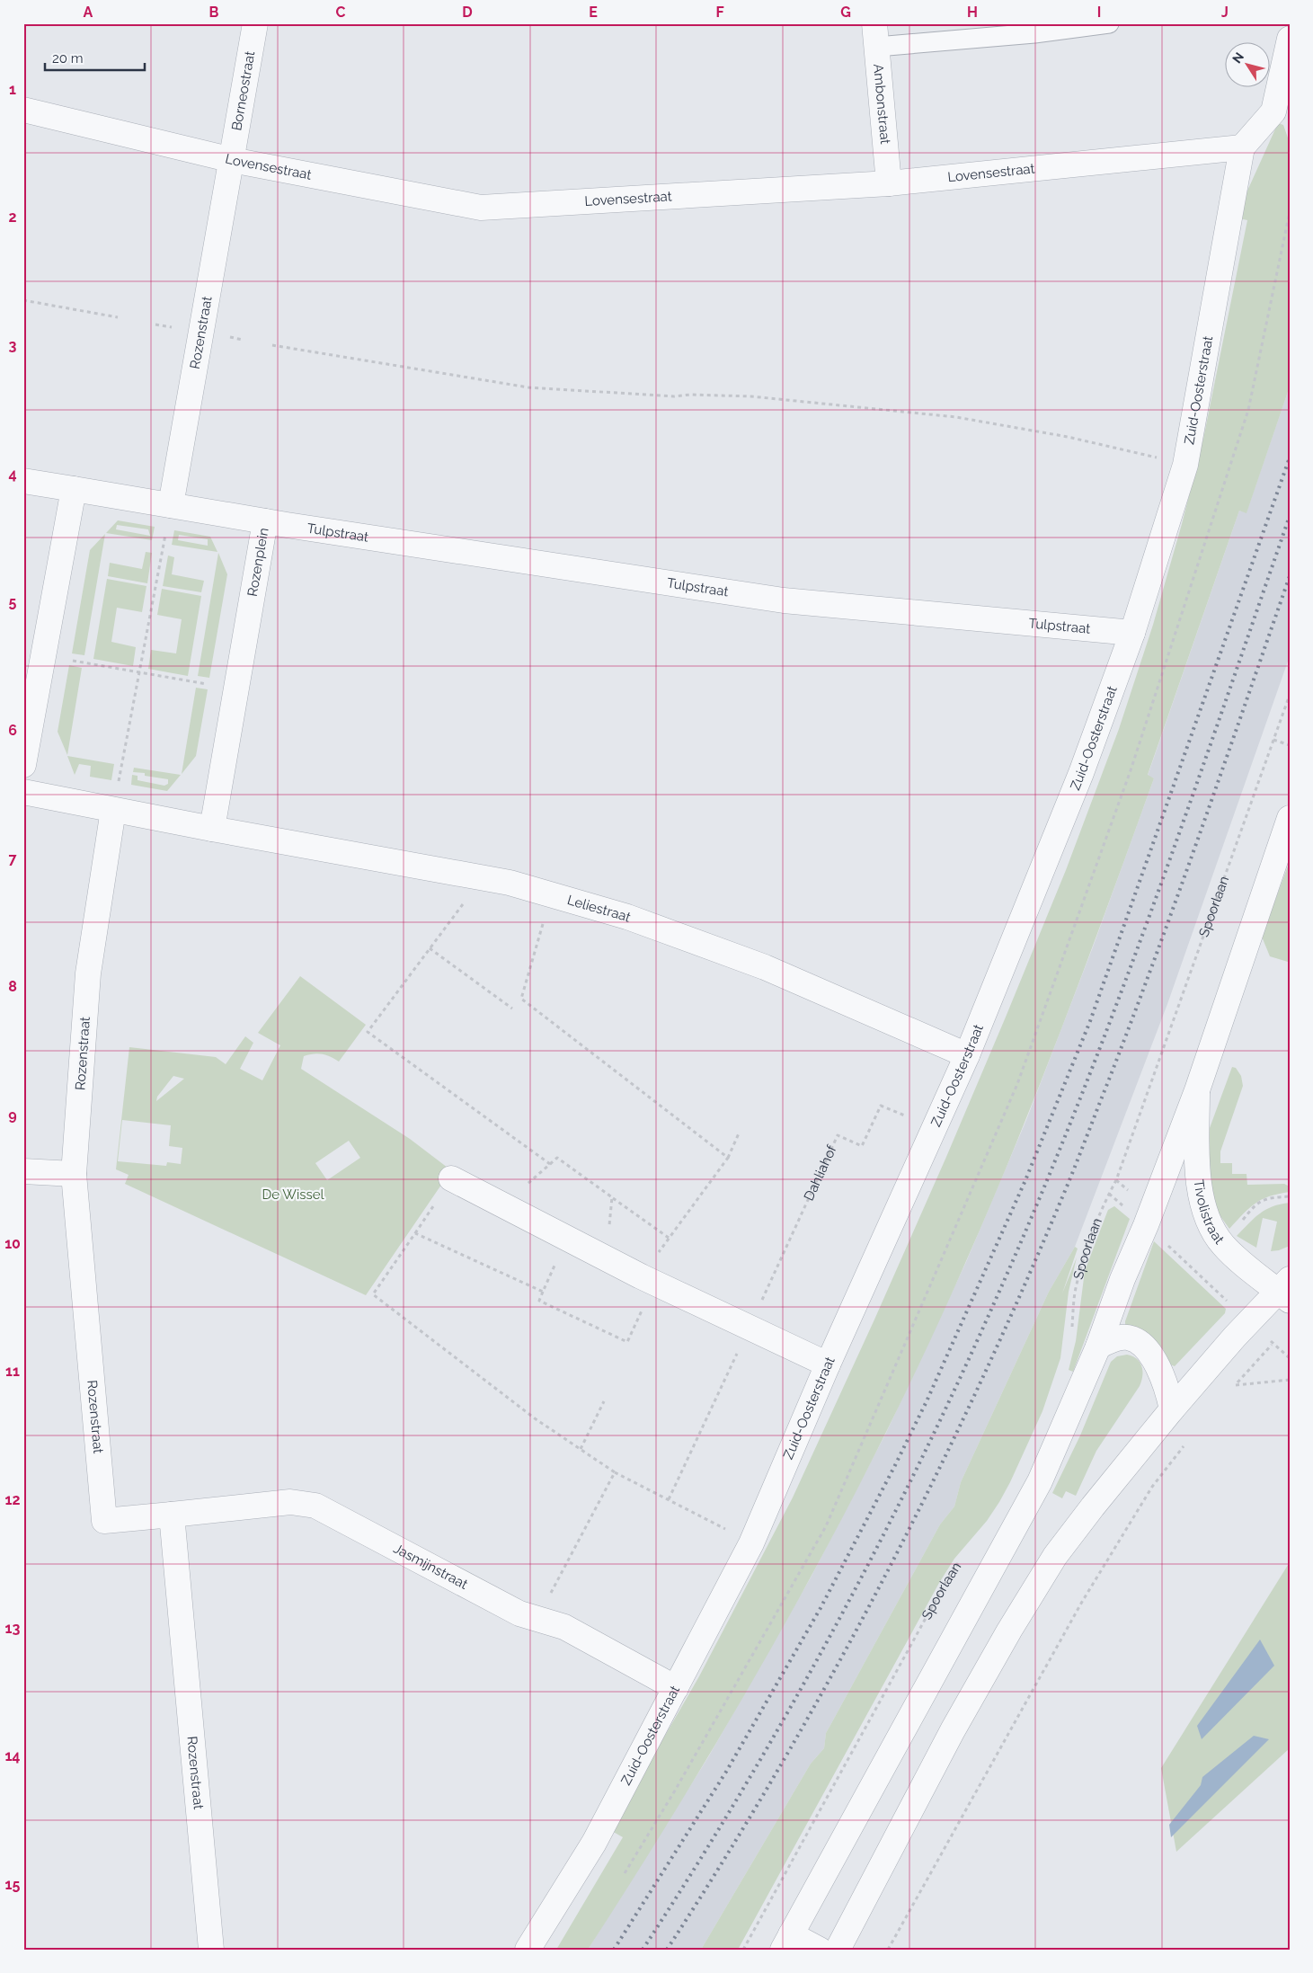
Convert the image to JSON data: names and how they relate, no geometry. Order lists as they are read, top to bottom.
{
  "streets": {
    "street": [
      "Borneostraat",
      "Ambonstraat",
      "Lovensestraat",
      "Rozenstraat",
      "Zuid-Oosterstraat",
      "Tulpstraat",
      "Rozenplein",
      "Leliestraat",
      "Tivolistraat",
      "Jasmijnstraat"
    ],
    "path": ["Spoorlaan", "Dahliahof"]
  },
  "crossings": [
    ["Borneostraat", "Lovensestraat"],
    ["Borneostraat", "Rozenstraat"],
    ["Ambonstraat", "Lovensestraat"],
    ["Lovensestraat", "Rozenstraat"],
    ["Lovensestraat", "Zuid-Oosterstraat"],
    ["Rozenstraat", "Rozenplein"],
    ["Rozenstraat", "Jasmijnstraat"],
    ["Zuid-Oosterstraat", "Tulpstraat"],
    ["Zuid-Oosterstraat", "Leliestraat"],
    ["Zuid-Oosterstraat", "Dahliahof"],
    ["Zuid-Oosterstraat", "Jasmijnstraat"],
    ["Tulpstraat", "Rozenplein"],
    ["Rozenplein", "Leliestraat"]
  ],
  "parks": ["De Wissel"],
  "scale_bar": "20 m",
  "north": "top left",
  "grid": {
    "columns": [
      "A",
      "B",
      "C",
      "D",
      "E",
      "F",
      "G",
      "H",
      "I",
      "J"
    ],
    "rows": [
      "1",
      "2",
      "3",
      "4",
      "5",
      "6",
      "7",
      "8",
      "9",
      "10",
      "11",
      "12",
      "13",
      "14",
      "15"
    ]
  }
}
